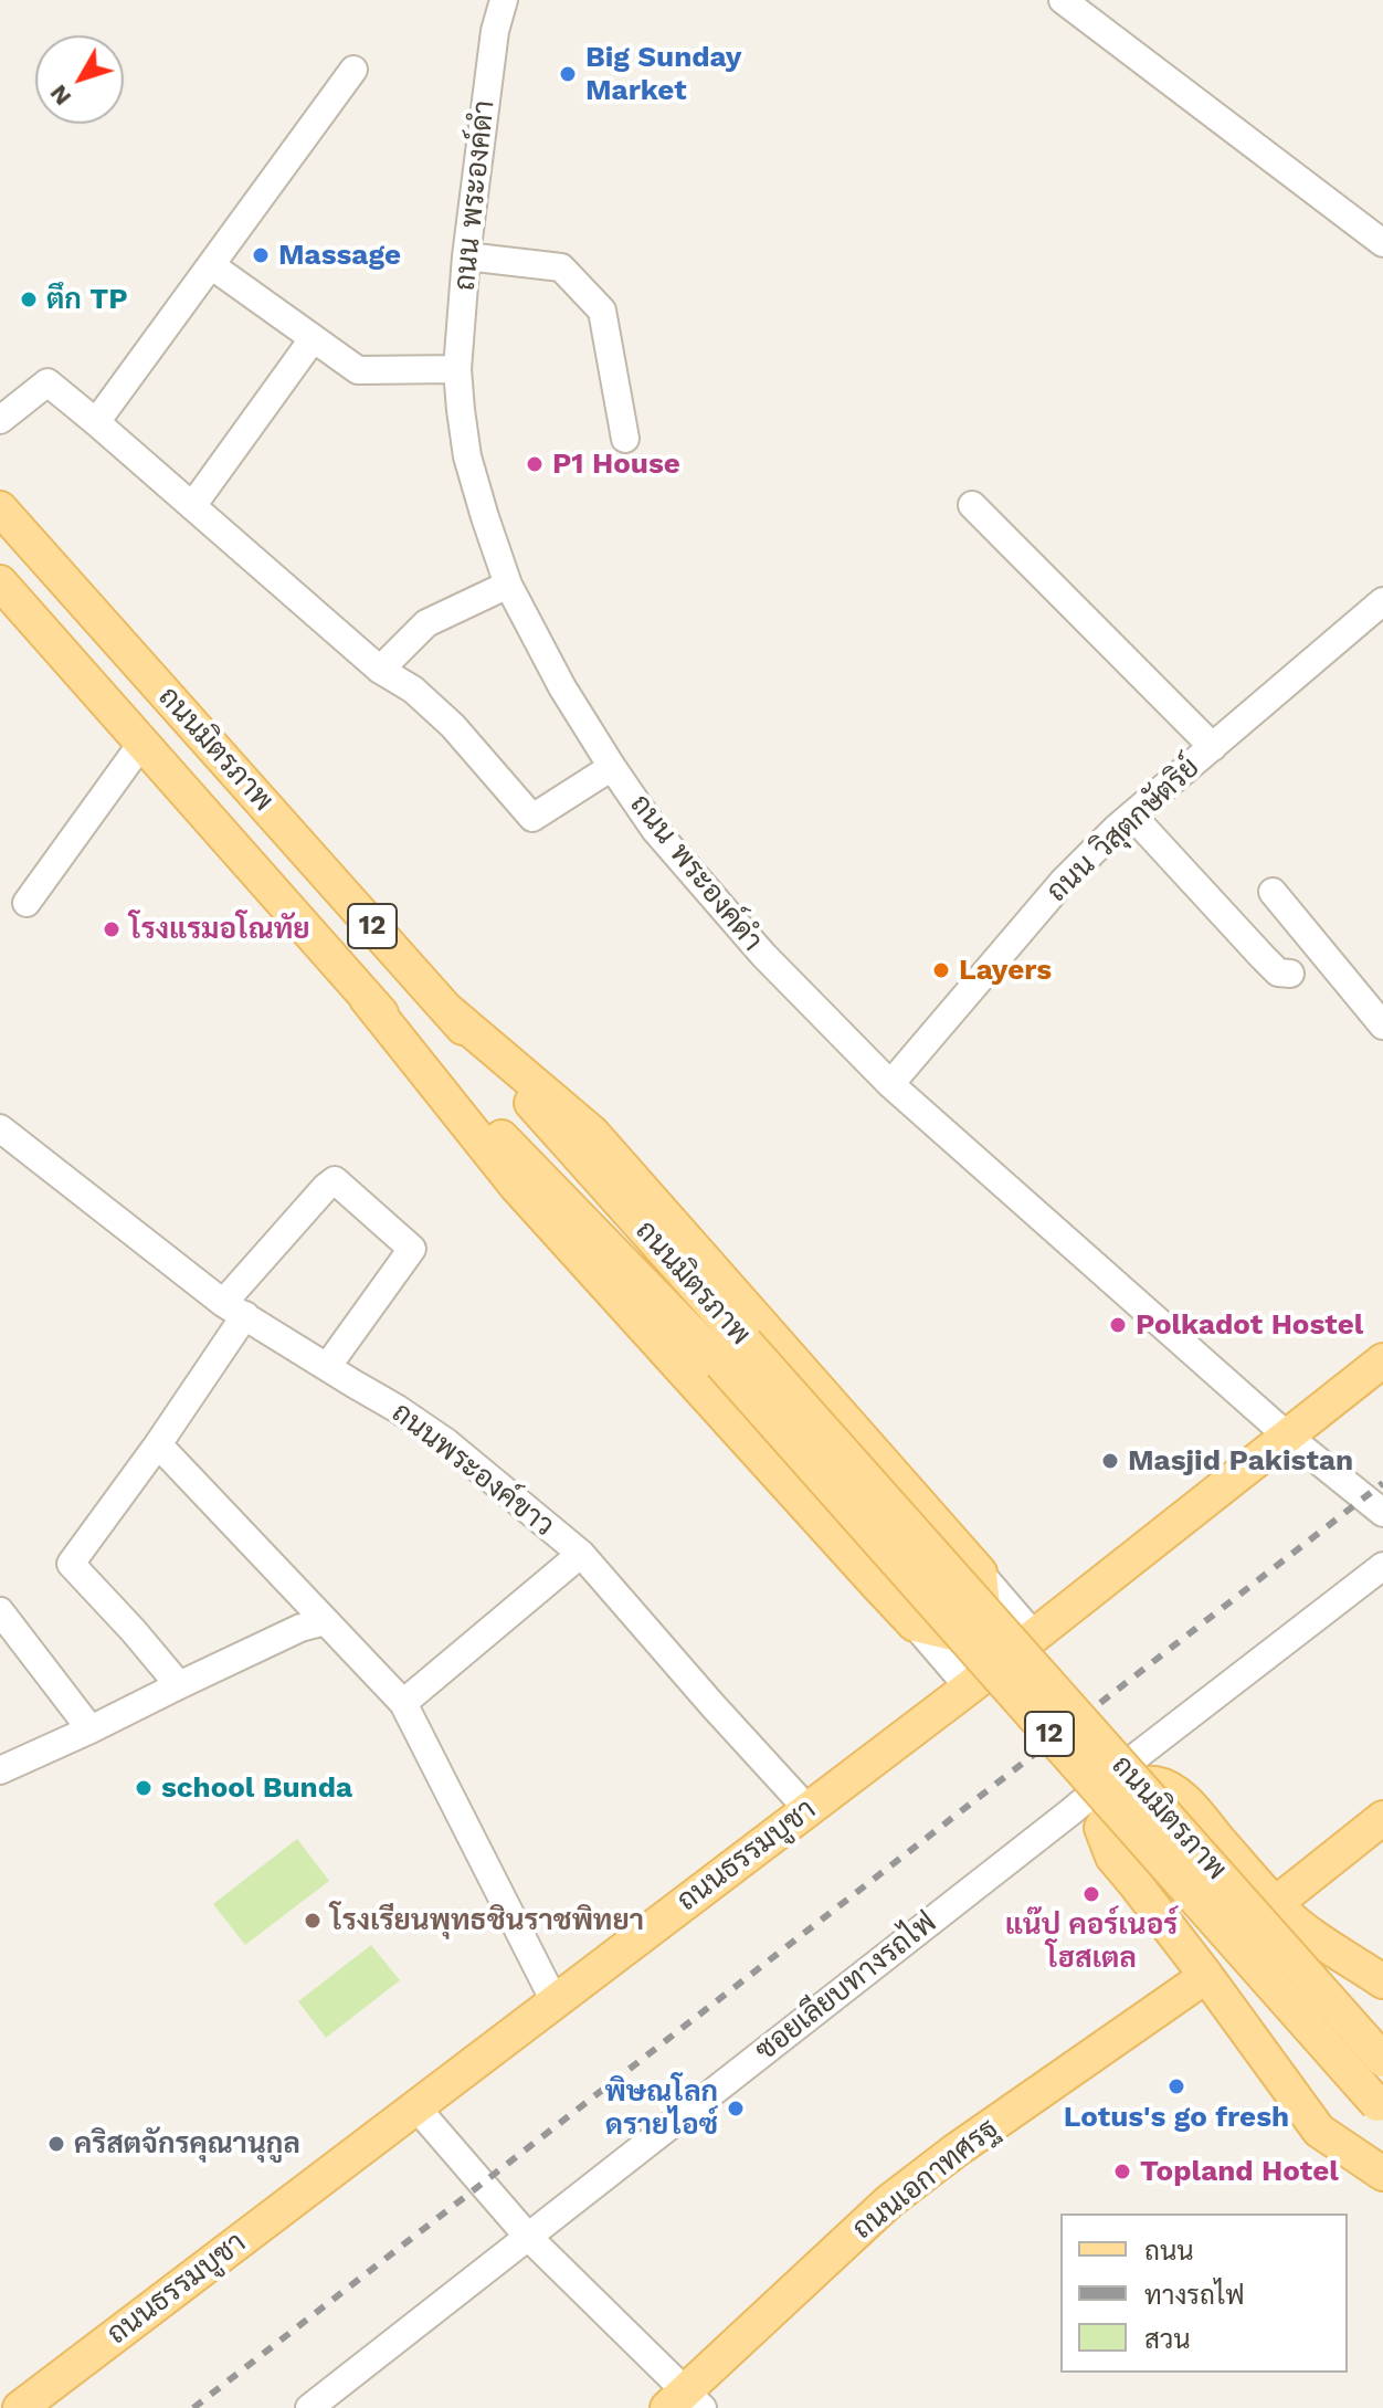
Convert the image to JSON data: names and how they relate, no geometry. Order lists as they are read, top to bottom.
{
  "streets": {
    "main road": [
      "ถนนมิตรภาพ",
      "12",
      "ถนนธรรมบูชา",
      "ถนนเอกาทศรฐ"
    ],
    "street": [
      "ถนน พระองค์ดำ",
      "ถนน วิสุตกษัตริย์",
      "ถนนพระองค์ขาว",
      "ซอยเลียบทางรถไฟ"
    ]
  },
  "crossings": [
    ["ถนน พระองค์ดำ", "ถนน วิสุตกษัตริย์"],
    ["ถนน พระองค์ดำ", "ถนนธรรมบูชา"],
    ["ถนนพระองค์ขาว", "ถนนธรรมบูชา"]
  ],
  "places": [
    "Big Sunday Market",
    "Massage",
    "ตึก TP",
    "P1 House",
    "โรงแรมอโณทัย",
    "Layers",
    "Polkadot Hostel",
    "Masjid Pakistan",
    "school Bunda",
    "แน๊ป คอร์เนอร์ โฮสเตล",
    "โรงเรียนพุทธชินราชพิทยา",
    "Lotus's go fresh",
    "พิษณุโลก ดรายไอซ์",
    "คริสตจักรคุณานุกูล",
    "Topland Hotel"
  ],
  "legend": ["ถนน", "ทางรถไฟ", "สวน"],
  "north": "bottom left"
}
